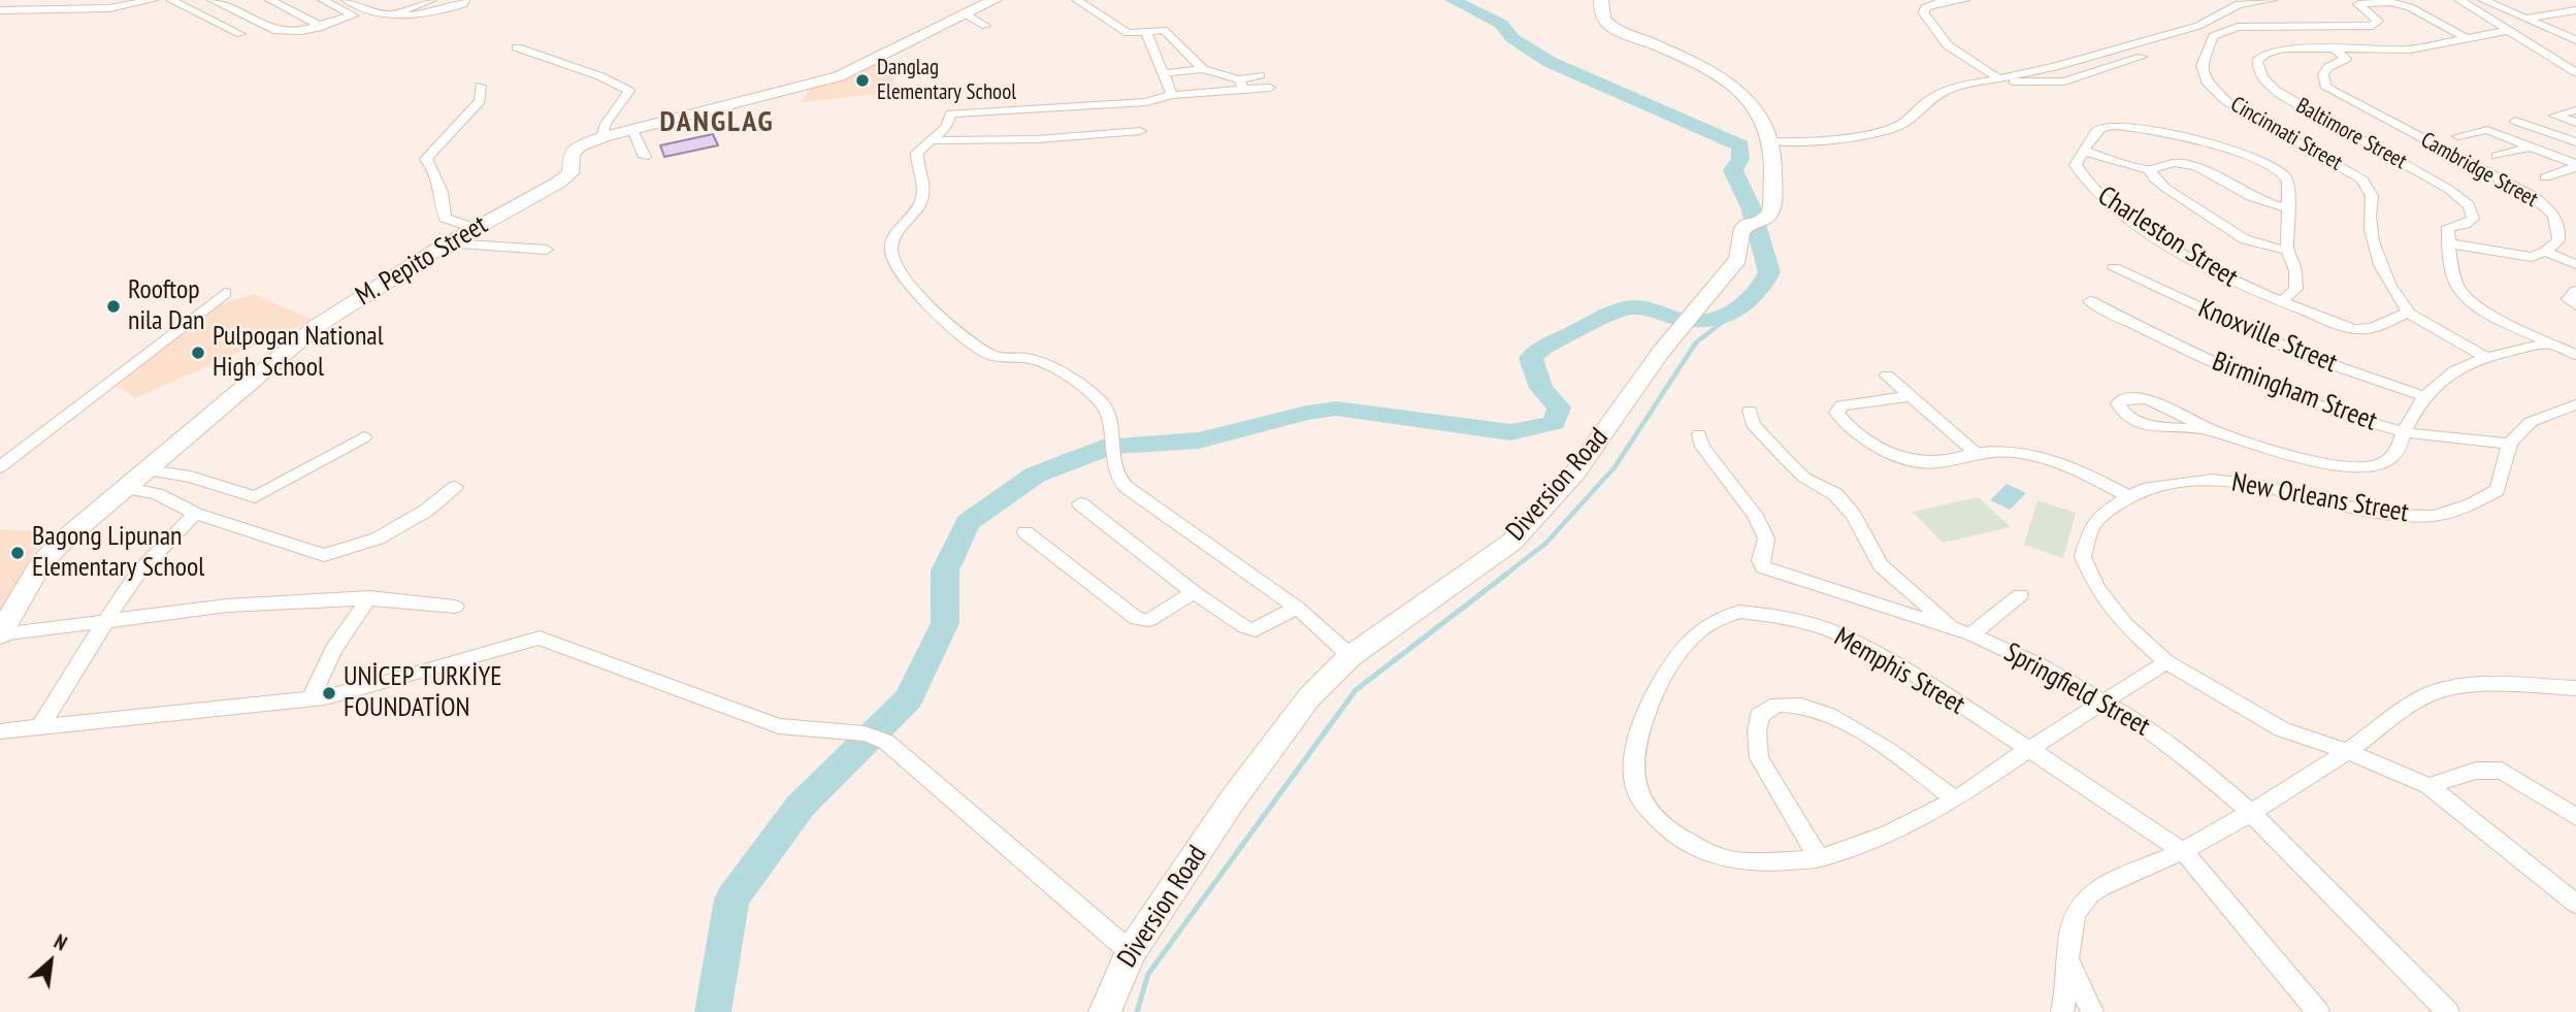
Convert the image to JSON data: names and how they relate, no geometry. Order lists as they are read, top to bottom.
{
  "streets": {
    "street": [
      "Cincinnati Street",
      "Baltimore Street",
      "Cambridge Street",
      "Charleston Street",
      "M. Pepito Street",
      "Knoxville Street",
      "Birmingham Street",
      "Diversion Road",
      "New Orleans Street",
      "Memphis Street",
      "Springfield Street"
    ]
  },
  "crossings": [
    ["Cincinnati Street", "Baltimore Street"],
    ["Cincinnati Street", "Charleston Street"],
    ["Baltimore Street", "Cambridge Street"],
    ["Birmingham Street", "New Orleans Street"]
  ],
  "districts": ["DANGLAG"],
  "places": [
    "Danglag Elementary School",
    "Rooftop nila Dan",
    "Pulpogan National High School",
    "Bagong Lipunan Elementary School",
    "UNİCEP TURKİYE FOUNDATİON"
  ],
  "north": "top right"
}
